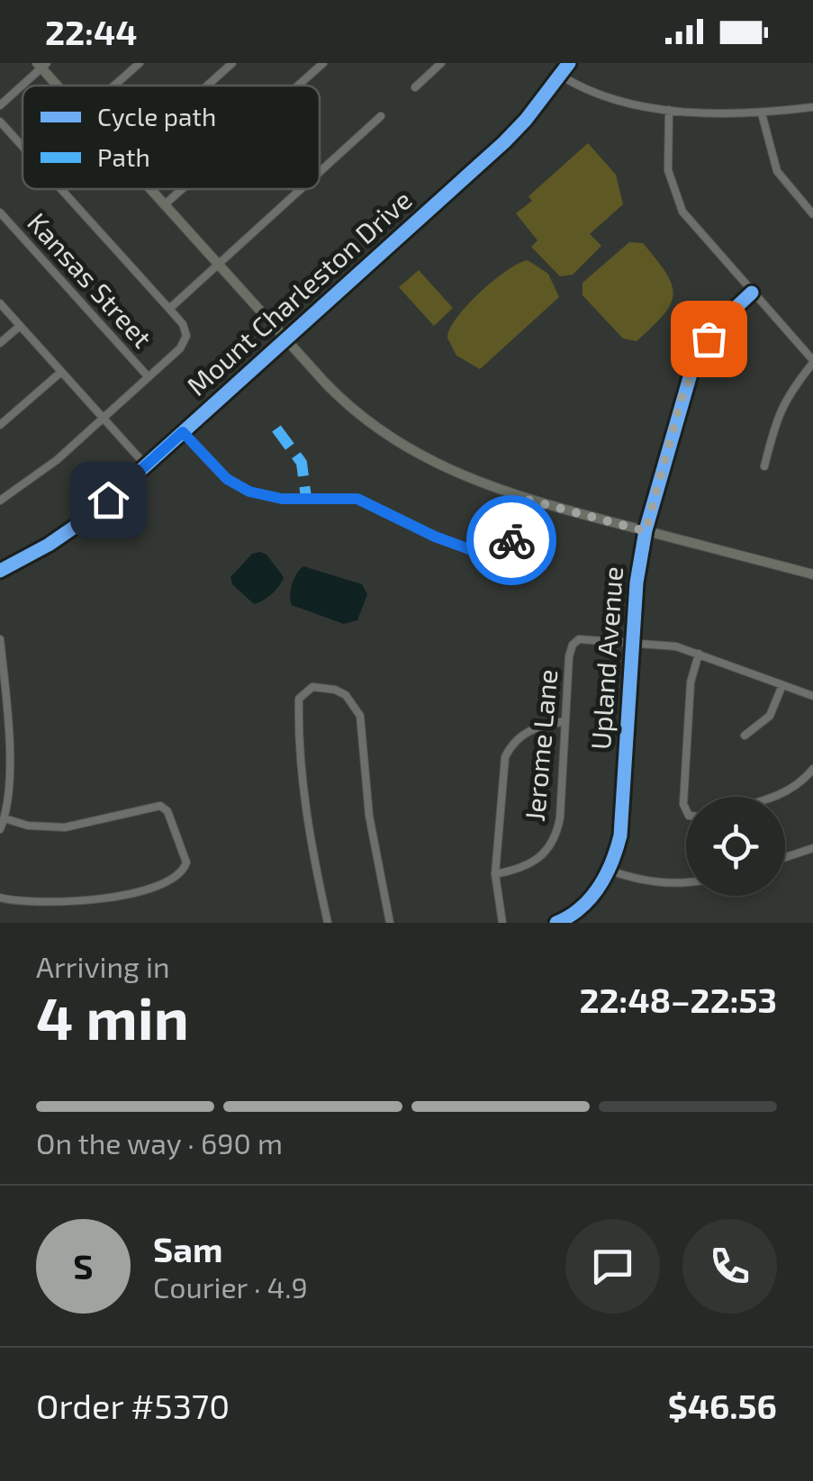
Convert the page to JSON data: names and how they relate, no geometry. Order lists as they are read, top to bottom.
{
  "streets": {
    "street": [
      "Kansas Street",
      "Mount Charleston Drive",
      "Upland Avenue",
      "Jerome Lane"
    ]
  },
  "crossings": [
    ["Upland Avenue", "Jerome Lane"]
  ],
  "legend": ["Cycle path", "Path"],
  "page": {
    "status": "22:44",
    "heading": ["4 min", "Arriving in", "22:48–22:53"],
    "panel": [
      "Sam",
      "Courier · 4.9",
      "Order #5370",
      "$46.56"
    ],
    "bar": "On the way · 690 m",
    "round": "S"
  }
}
